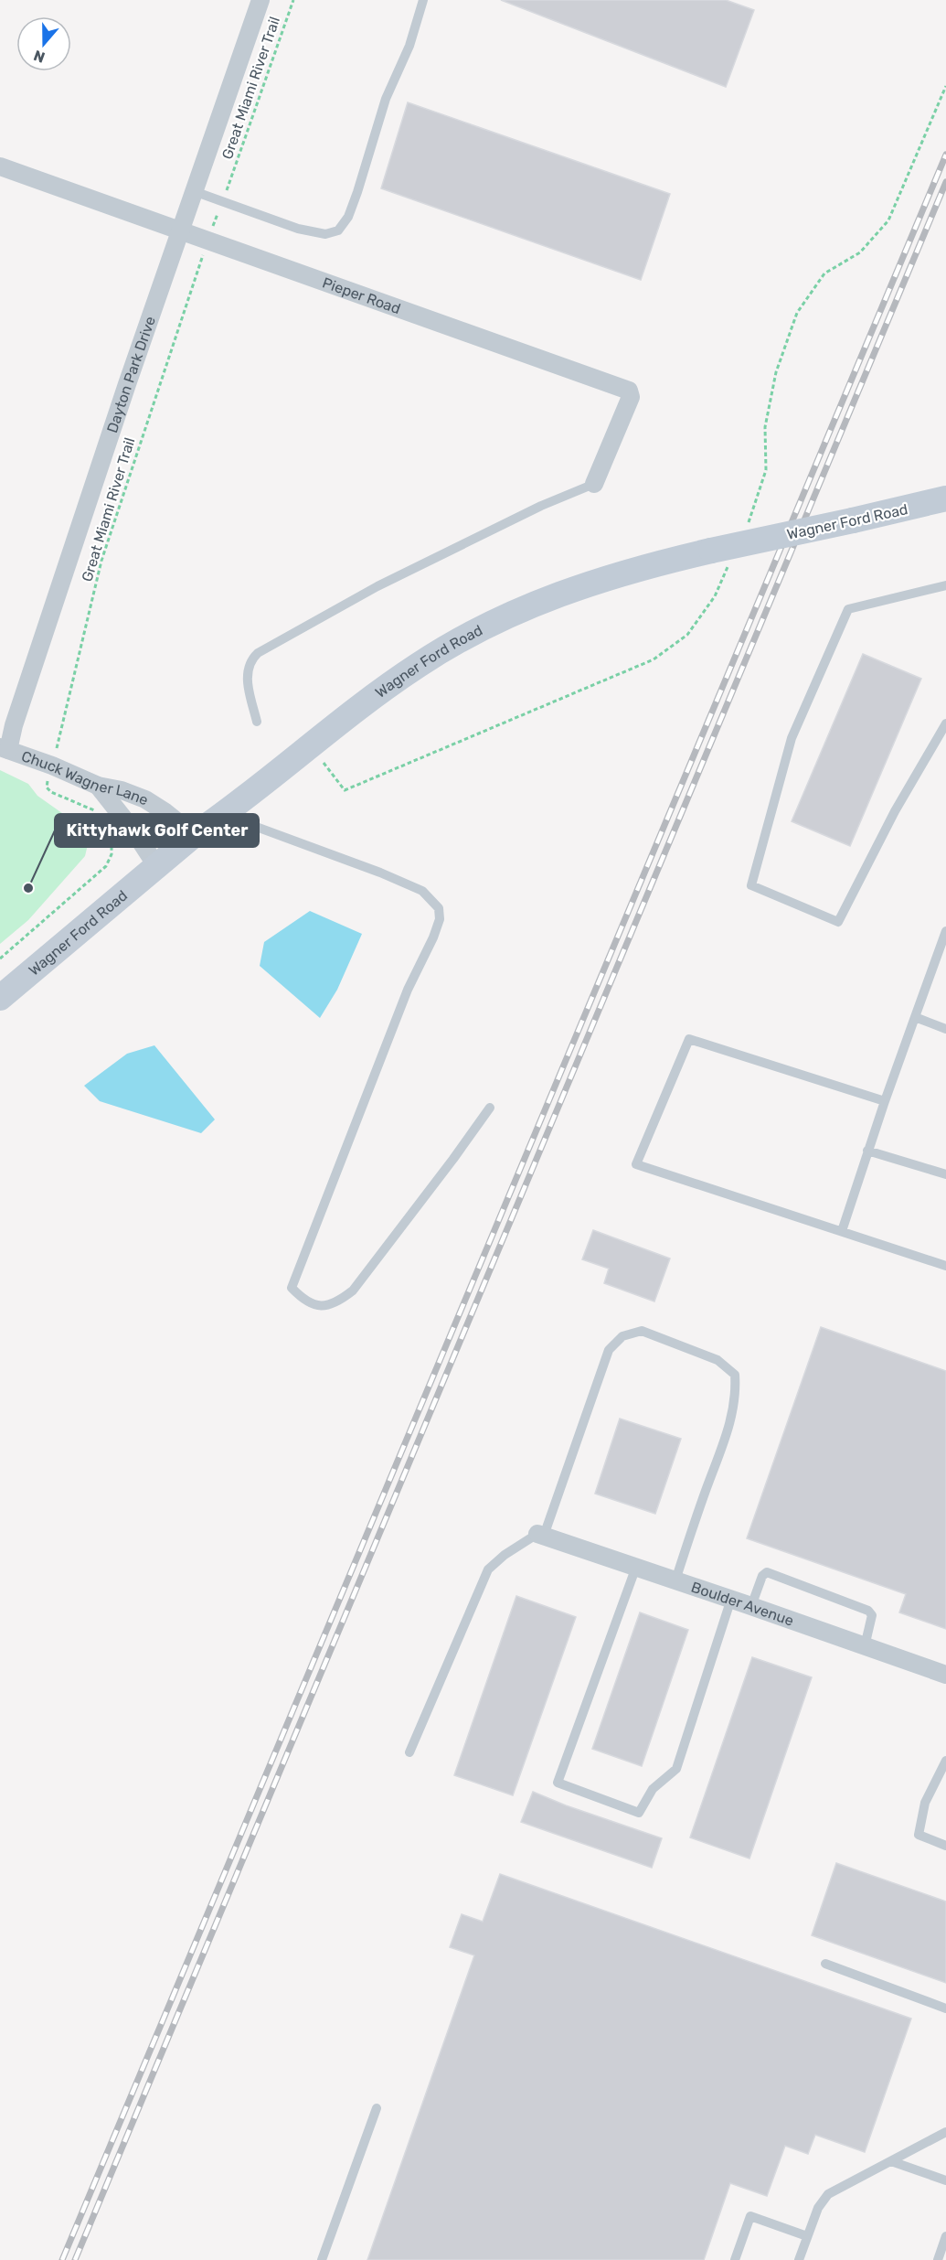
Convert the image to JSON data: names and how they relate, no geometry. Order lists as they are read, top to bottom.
{
  "streets": {
    "main road": ["Wagner Ford Road"],
    "street": [
      "Pieper Road",
      "Dayton Park Drive",
      "Chuck Wagner Lane",
      "Boulder Avenue"
    ],
    "path": ["Great Miami River Trail"]
  },
  "crossings": [
    ["Great Miami River Trail", "Pieper Road"],
    ["Great Miami River Trail", "Chuck Wagner Lane"],
    ["Pieper Road", "Dayton Park Drive"],
    ["Dayton Park Drive", "Chuck Wagner Lane"],
    ["Wagner Ford Road", "Chuck Wagner Lane"]
  ],
  "places": ["Kittyhawk Golf Center"],
  "north": "bottom"
}
